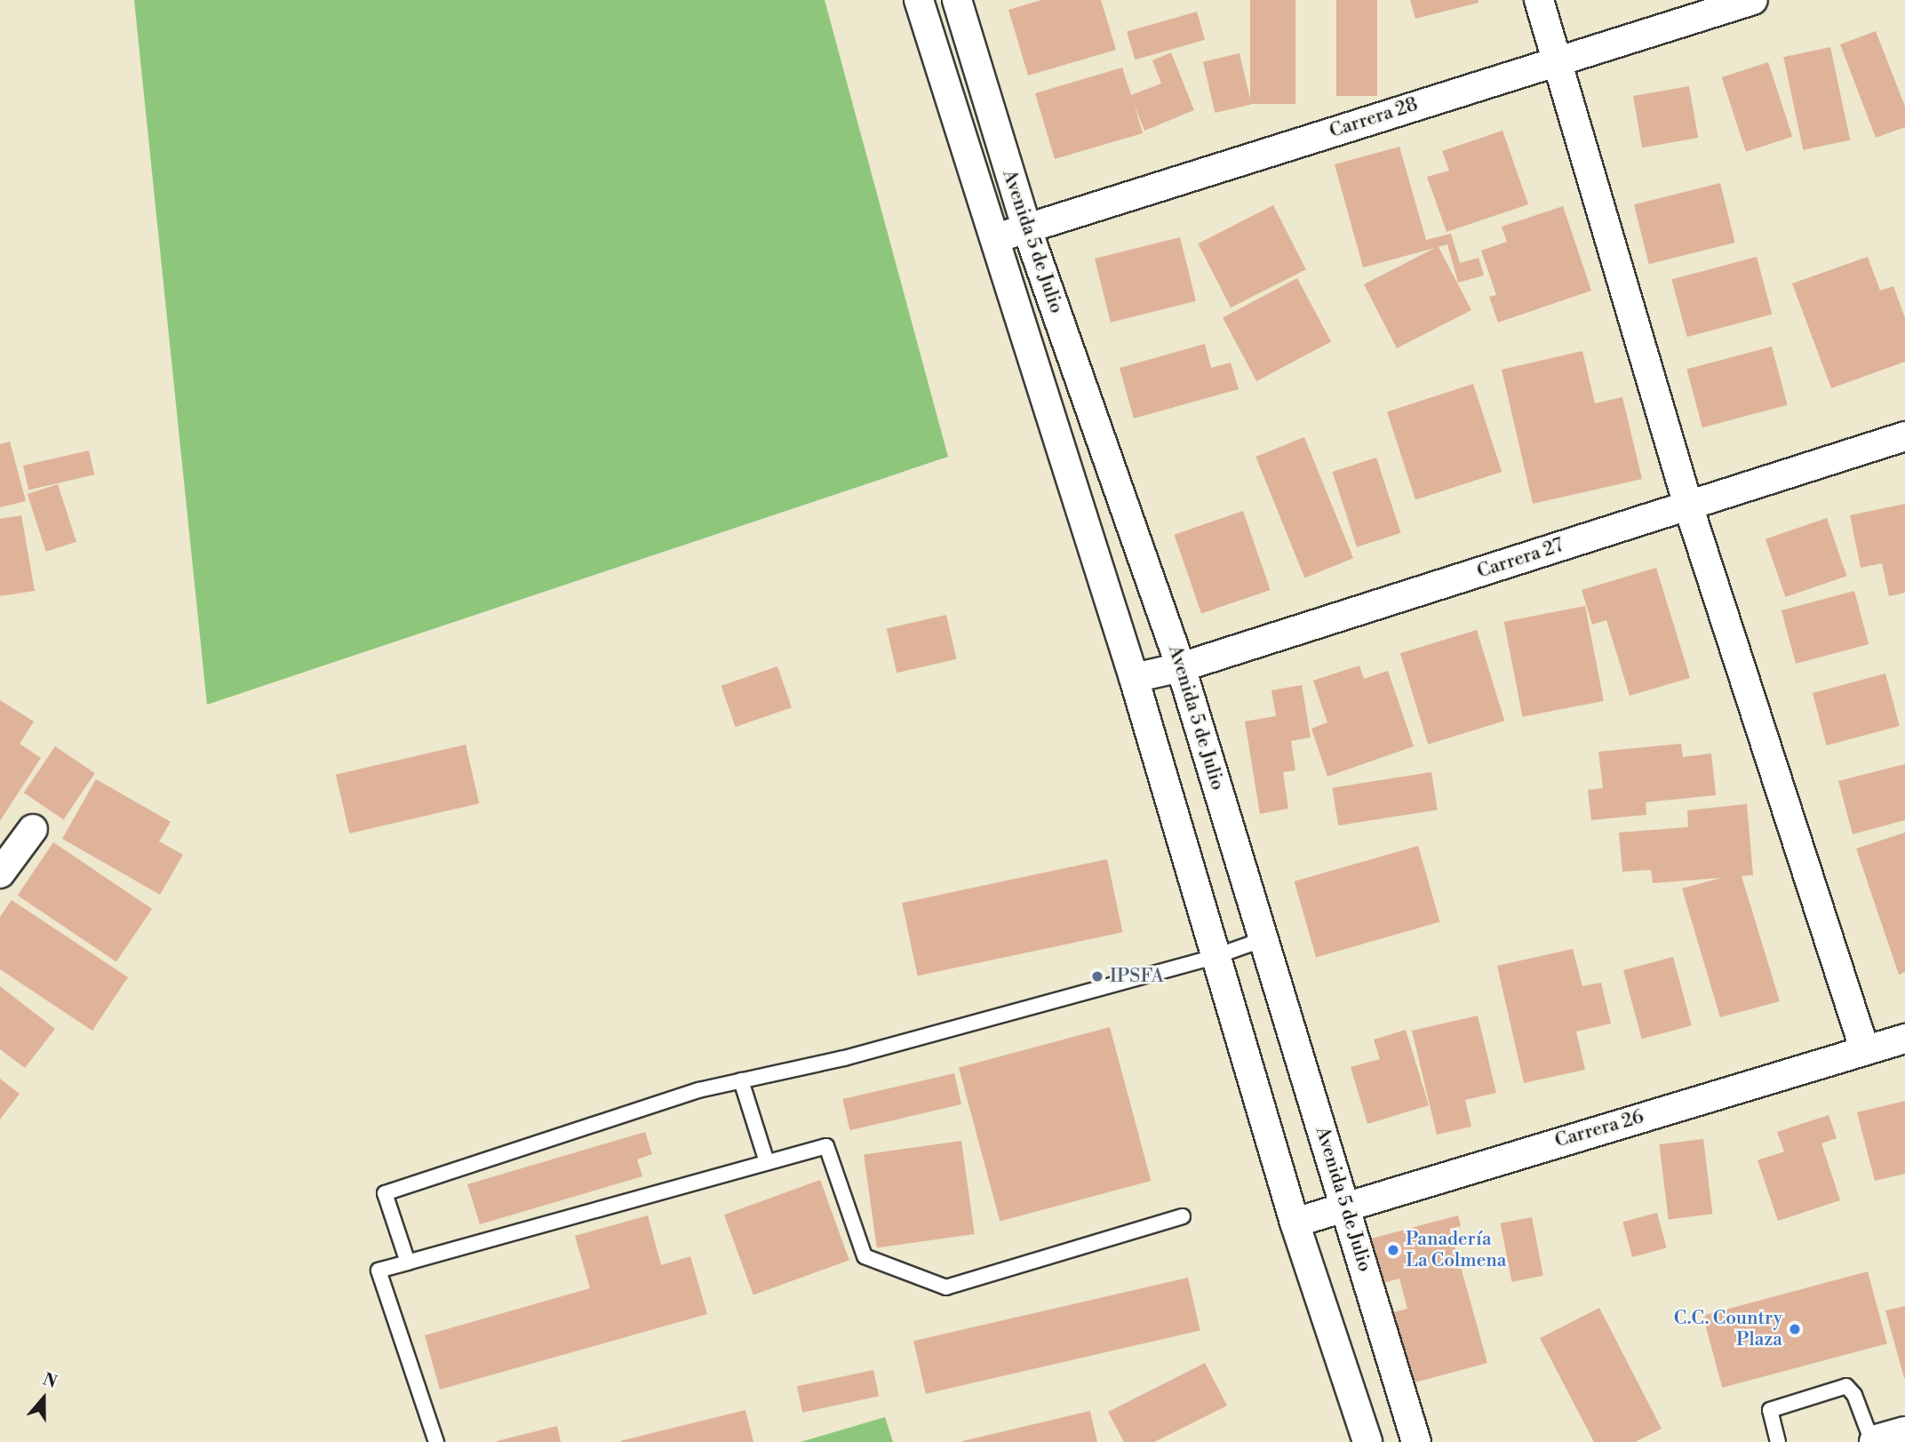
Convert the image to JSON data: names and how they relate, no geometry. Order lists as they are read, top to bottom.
{
  "streets": {
    "street": [
      "Carrera 28",
      "Avenida 5 de Julio",
      "Carrera 27",
      "Carrera 26"
    ]
  },
  "crossings": [
    ["Carrera 28", "Avenida 5 de Julio"],
    ["Avenida 5 de Julio", "Carrera 27"],
    ["Avenida 5 de Julio", "Carrera 26"]
  ],
  "places": ["IPSFA", "Panadería La Colmena", "C.C. Country Plaza"],
  "north": "top"
}
